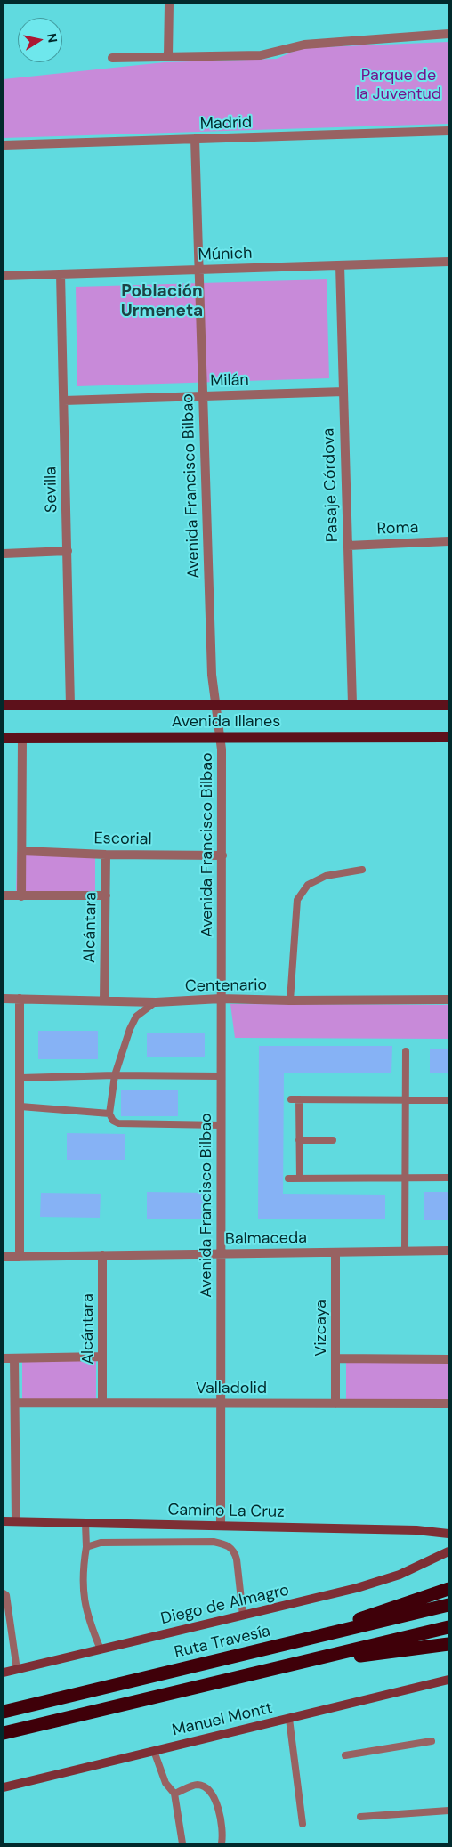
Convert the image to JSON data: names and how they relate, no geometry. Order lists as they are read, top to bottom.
{
  "streets": {
    "highway": ["Ruta Travesía"],
    "main road": [
      "Avenida Illanes",
      "Camino La Cruz",
      "Diego de Almagro",
      "Manuel Montt"
    ],
    "street": [
      "Madrid",
      "Múnich",
      "Milán",
      "Pasaje Córdova",
      "Avenida Francisco Bilbao",
      "Sevilla",
      "Roma",
      "Escorial",
      "Alcántara",
      "Centenario",
      "Balmaceda",
      "Vizcaya",
      "Valladolid"
    ]
  },
  "crossings": [
    ["Madrid", "Avenida Francisco Bilbao"],
    ["Múnich", "Pasaje Córdova"],
    ["Múnich", "Avenida Francisco Bilbao"],
    ["Múnich", "Sevilla"],
    ["Milán", "Pasaje Córdova"],
    ["Milán", "Avenida Francisco Bilbao"],
    ["Milán", "Sevilla"],
    ["Pasaje Córdova", "Roma"],
    ["Pasaje Córdova", "Avenida Illanes"],
    ["Avenida Francisco Bilbao", "Avenida Illanes"],
    ["Avenida Francisco Bilbao", "Escorial"],
    ["Avenida Francisco Bilbao", "Centenario"],
    ["Avenida Francisco Bilbao", "Balmaceda"],
    ["Avenida Francisco Bilbao", "Valladolid"],
    ["Avenida Francisco Bilbao", "Camino La Cruz"],
    ["Sevilla", "Avenida Illanes"],
    ["Escorial", "Alcántara"],
    ["Alcántara", "Centenario"],
    ["Alcántara", "Balmaceda"],
    ["Alcántara", "Valladolid"],
    ["Balmaceda", "Vizcaya"],
    ["Vizcaya", "Valladolid"]
  ],
  "districts": ["Población Urmeneta"],
  "parks": ["Parque de la Juventud"],
  "north": "right"
}
